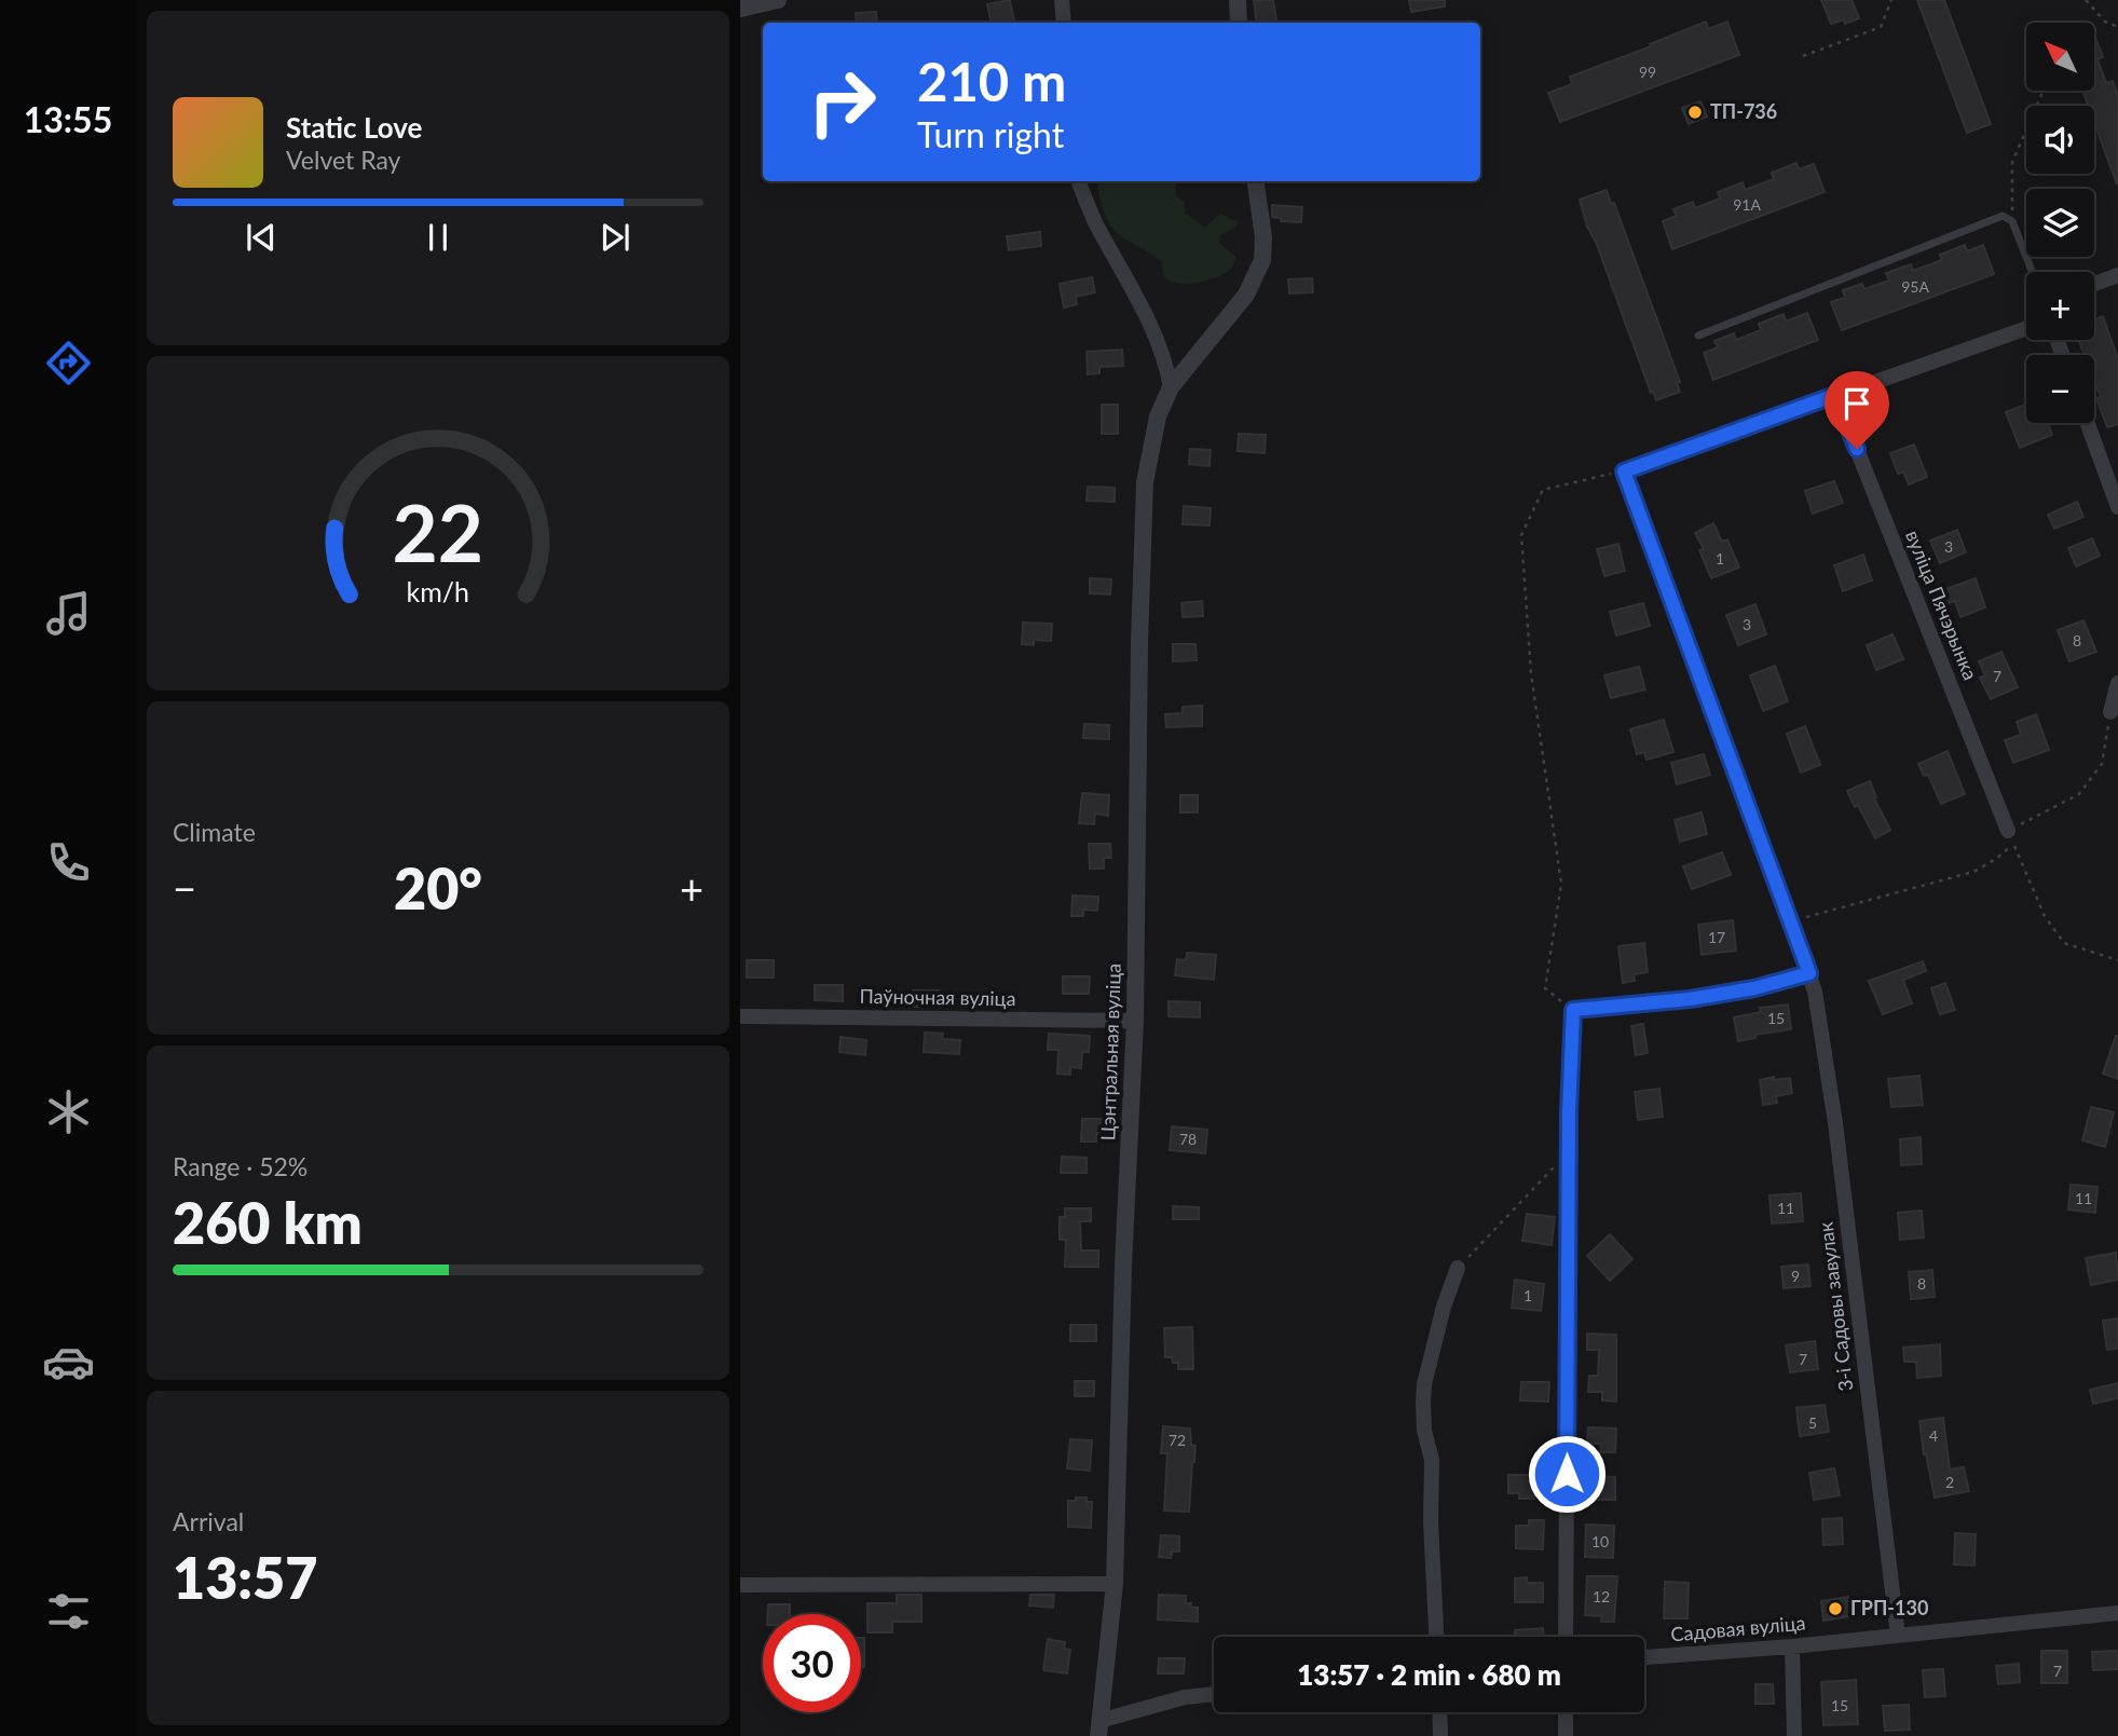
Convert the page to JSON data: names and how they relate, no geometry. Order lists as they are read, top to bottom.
{
  "streets": {
    "street": [
      "вуліца Пячэрынка",
      "Паўночная вуліца",
      "Цэнтральная вуліца",
      "3-і Садовы завулак",
      "Садовая вуліца"
    ]
  },
  "crossings": [
    ["Паўночная вуліца", "Цэнтральная вуліца"],
    ["3-і Садовы завулак", "Садовая вуліца"]
  ],
  "places": ["ТП-736", "ГРП-130"],
  "house_numbers": [
    "99",
    "91А",
    "95А",
    "3",
    "1",
    "3",
    "8",
    "7",
    "17",
    "15",
    "78",
    "11",
    "11",
    "9",
    "8",
    "1",
    "7",
    "5",
    "4",
    "72",
    "2",
    "10",
    "12",
    "7",
    "15"
  ],
  "north": "top left",
  "page": {
    "tabs": "13:55",
    "map_buttons": ["+", "−"],
    "turn": ["210 m", "Turn right"],
    "song": ["Static Love", "Velvet Ray"],
    "tile": [
      "Climate",
      ["Range · 52%", "260 km"],
      ["Arrival", "13:57"]
    ],
    "heat": ["−", "20°", "+"],
    "limit": "30",
    "trip": "13:57 · 2 min · 680 m",
    "gauge": ["22", "km/h"]
  }
}
